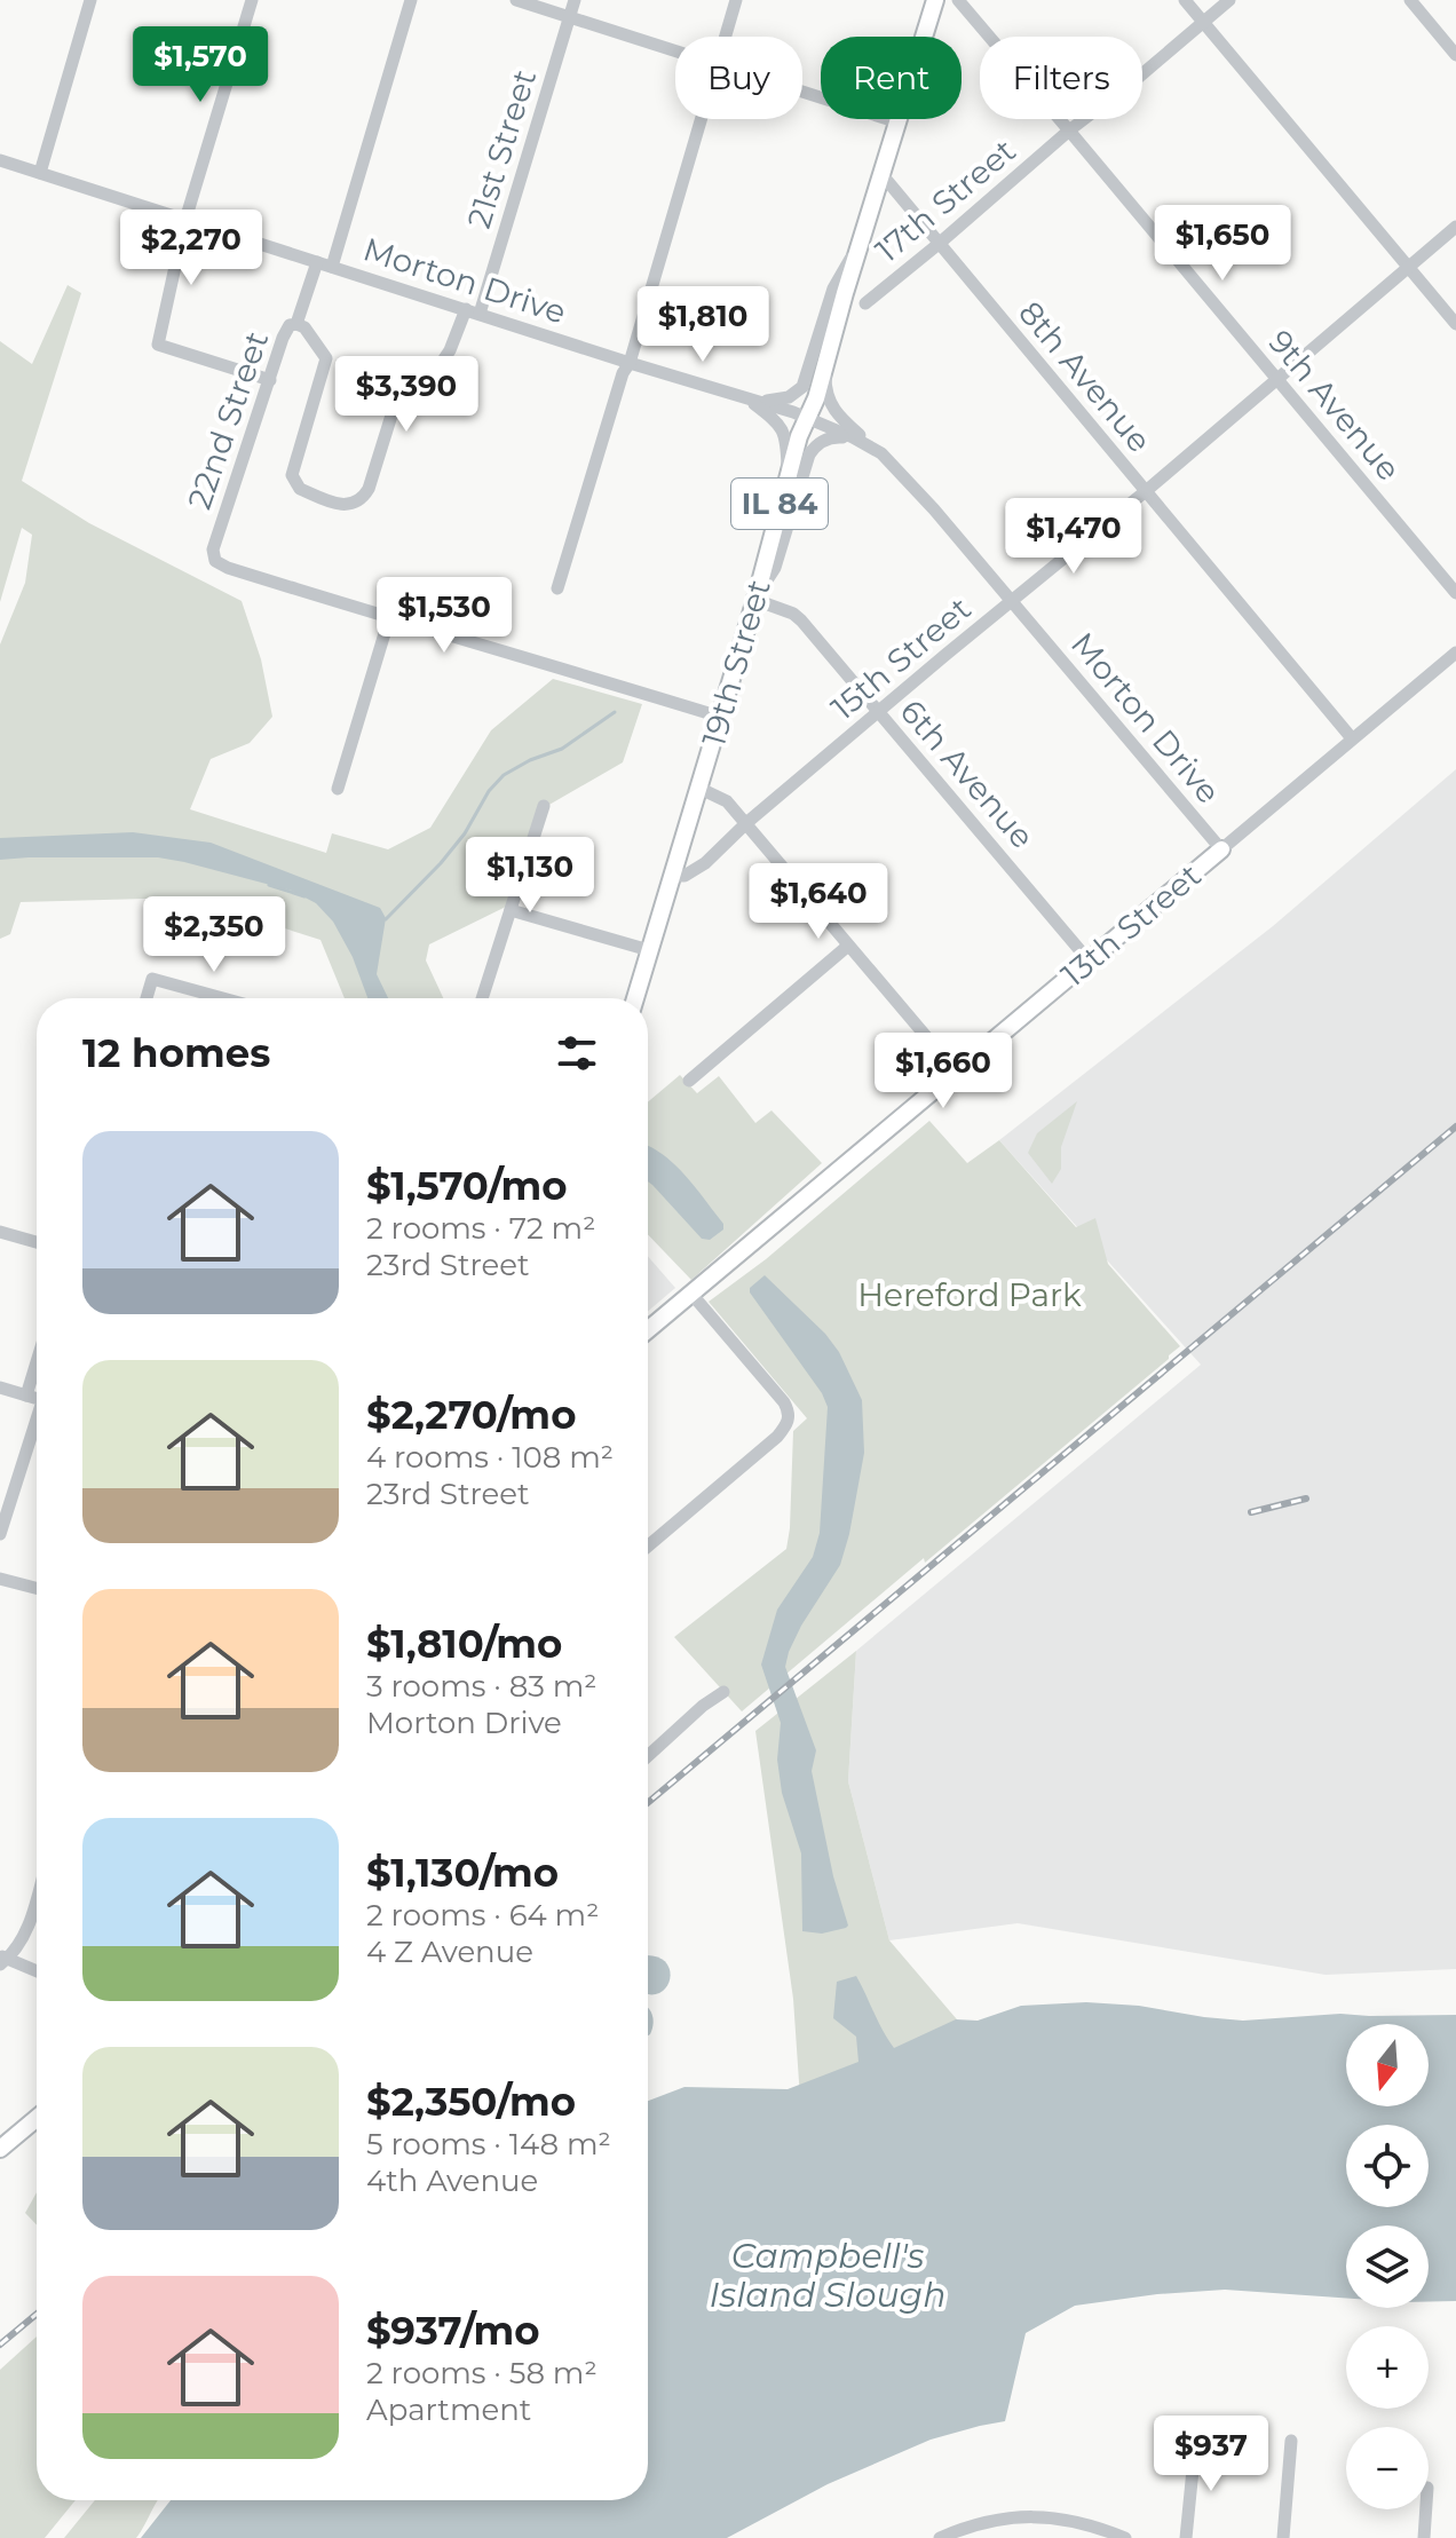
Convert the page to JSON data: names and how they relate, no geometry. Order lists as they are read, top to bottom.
{
  "streets": {
    "main road": ["IL 84", "19th Street", "13th Street"],
    "street": [
      "21st Street",
      "17th Street",
      "Morton Drive",
      "8th Avenue",
      "9th Avenue",
      "22nd Street",
      "15th Street",
      "6th Avenue"
    ]
  },
  "crossings": [
    ["21st Street", "Morton Drive"],
    ["21st Street", "22nd Street"],
    ["17th Street", "8th Avenue"],
    ["17th Street", "9th Avenue"],
    ["Morton Drive", "22nd Street"],
    ["Morton Drive", "15th Street"],
    ["Morton Drive", "19th Street"],
    ["Morton Drive", "13th Street"],
    ["8th Avenue", "15th Street"],
    ["8th Avenue", "19th Street"],
    ["8th Avenue", "13th Street"],
    ["9th Avenue", "15th Street"],
    ["15th Street", "19th Street"],
    ["15th Street", "6th Avenue"],
    ["19th Street", "6th Avenue"],
    ["6th Avenue", "13th Street"]
  ],
  "water": ["Campbell's Island Slough"],
  "parks": ["Hereford Park"],
  "north": "bottom",
  "page": {
    "price": [
      "$1,570",
      "$1,650",
      "$2,270",
      "$1,810",
      "$3,390",
      "$1,470",
      "$1,530",
      "$1,130",
      "$1,640",
      "$2,350",
      "$1,660",
      "$937"
    ],
    "chip": ["Buy", "Rent", "Filters"],
    "heading": "12 homes",
    "list": [
      {
        "name": "$1,570/mo",
        "note": "2 rooms · 72 m² · 23rd Street"
      },
      {
        "name": "$2,270/mo",
        "note": "4 rooms · 108 m² · 23rd Street"
      },
      {
        "name": "$1,810/mo",
        "note": "3 rooms · 83 m² · Morton Drive"
      },
      {
        "name": "$1,130/mo",
        "note": "2 rooms · 64 m² · 4 Z Avenue"
      },
      {
        "name": "$2,350/mo",
        "note": "5 rooms · 148 m² · 4th Avenue"
      },
      {
        "name": "$937/mo",
        "note": "2 rooms · 58 m² · Apartment"
      }
    ],
    "map_buttons": ["+", "−"]
  }
}
